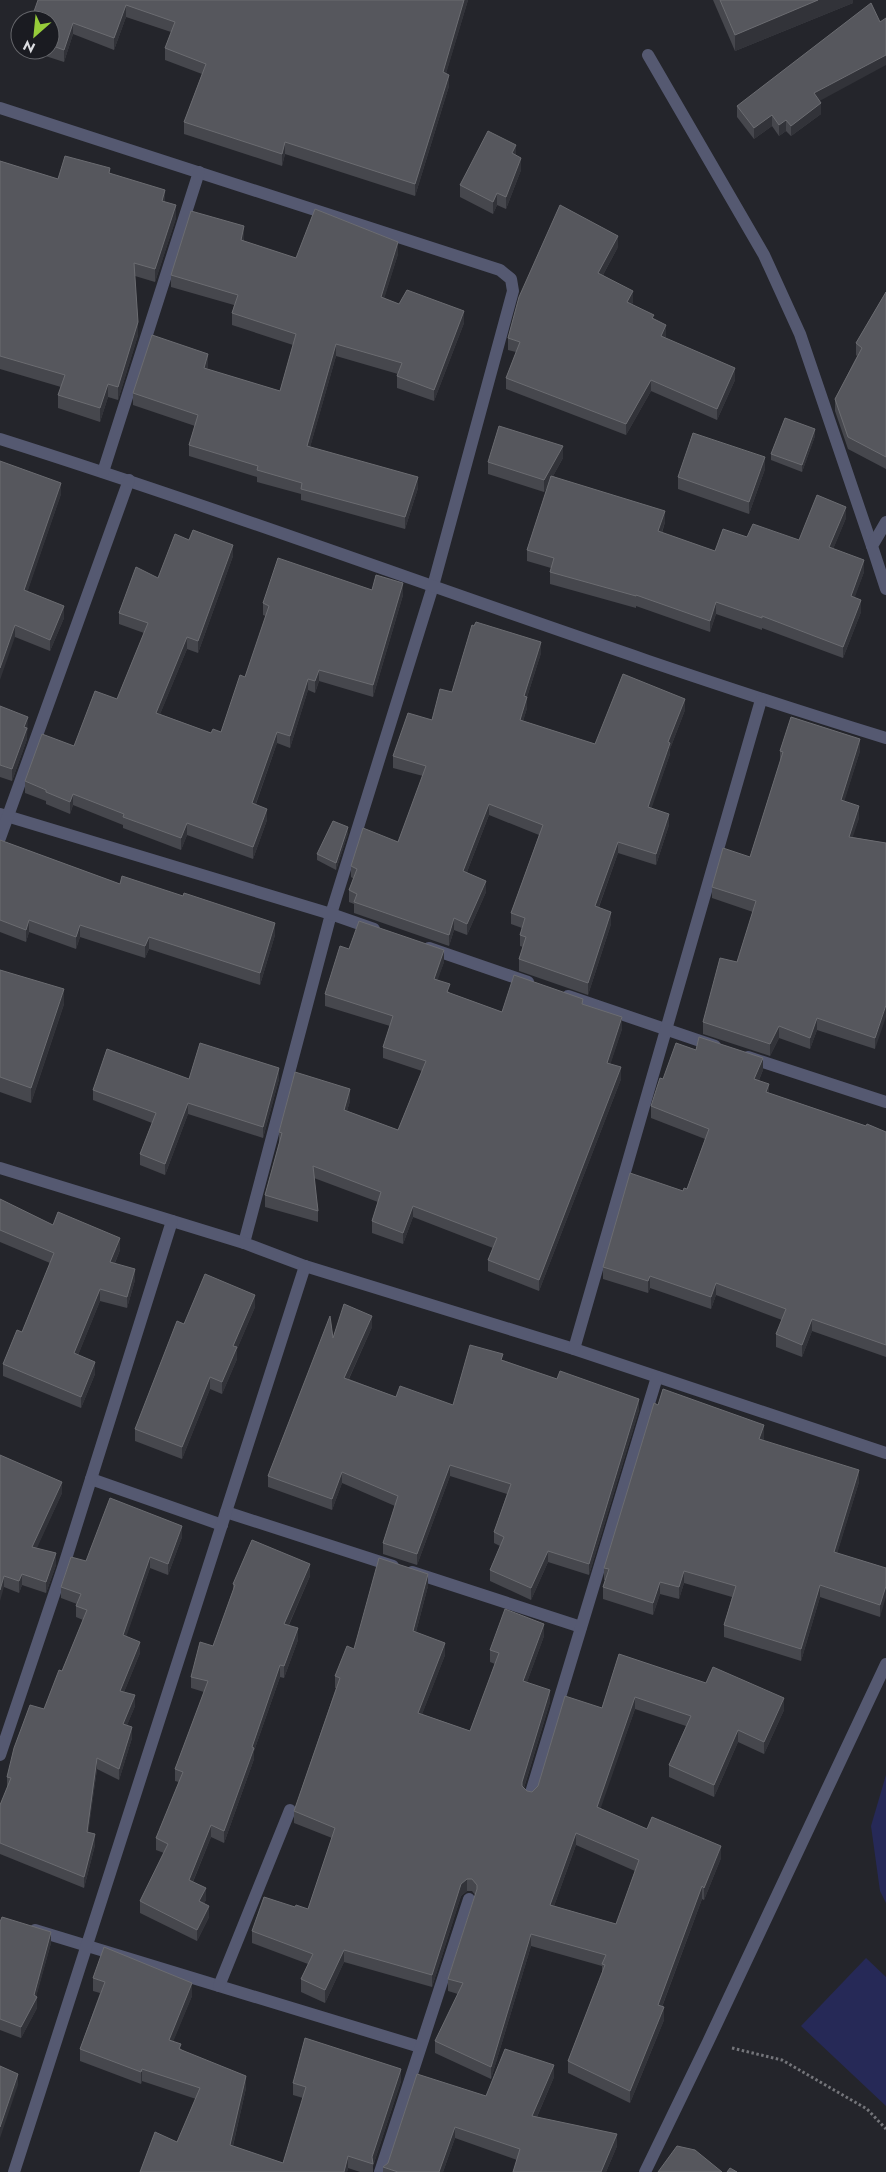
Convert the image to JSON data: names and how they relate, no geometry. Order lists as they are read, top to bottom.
{
  "north": "bottom left"
}
